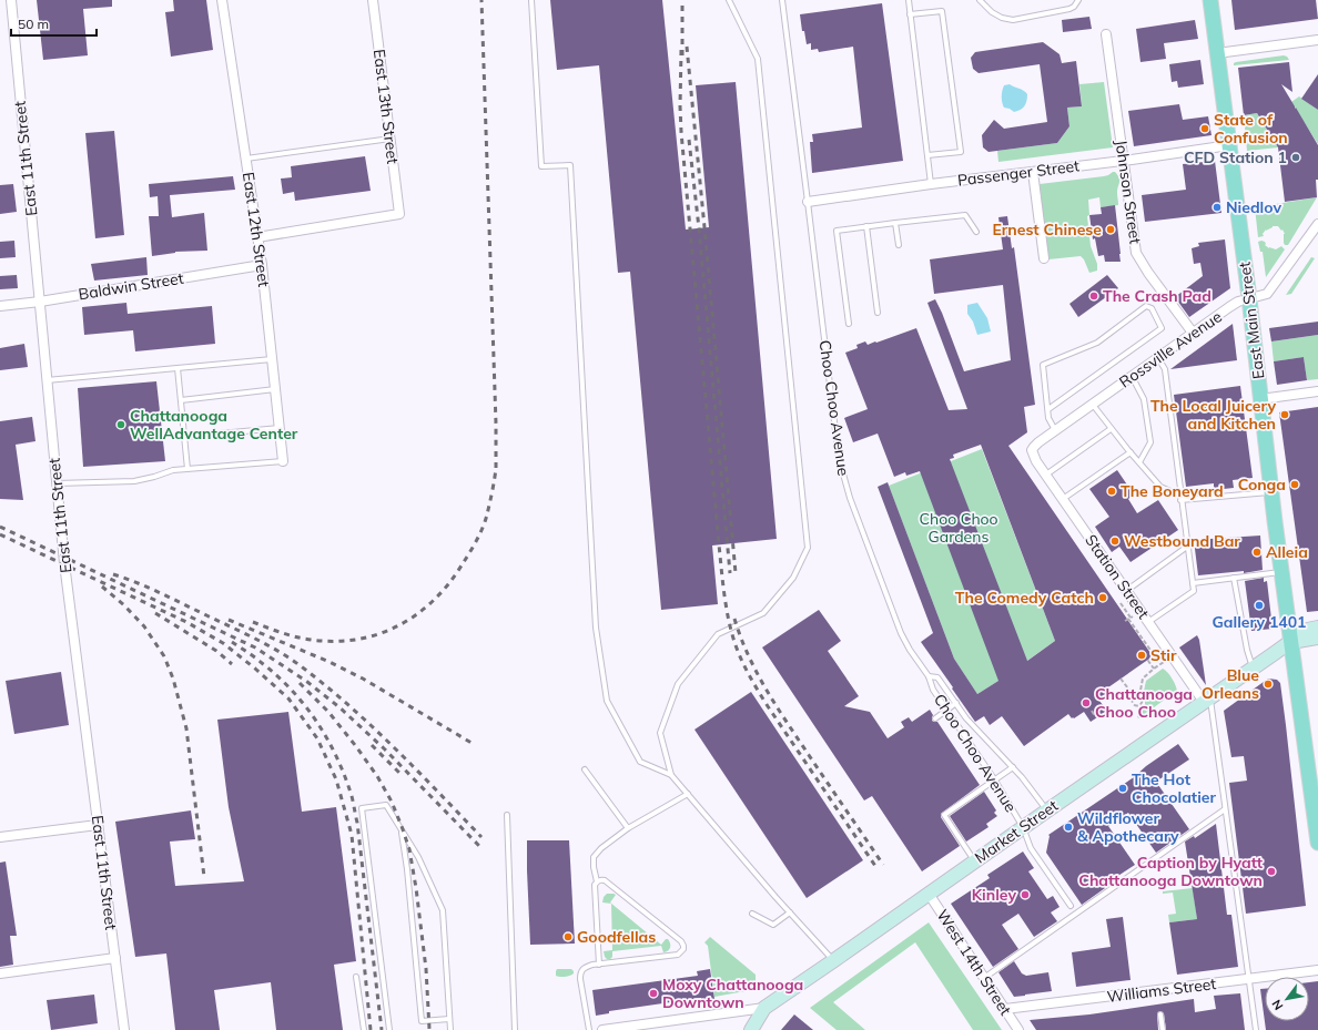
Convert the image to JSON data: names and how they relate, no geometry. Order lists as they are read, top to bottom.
{
  "streets": {
    "main road": ["East Main Street", "Market Street"],
    "street": [
      "East 13th Street",
      "East 11th Street",
      "Passenger Street",
      "Johnson Street",
      "East 12th Street",
      "Baldwin Street",
      "Rossville Avenue",
      "Station Street",
      "West 14th Street",
      "Williams Street"
    ],
    "lane": ["Choo Choo Avenue"]
  },
  "crossings": [
    ["East 13th Street", "East 12th Street"],
    ["East 11th Street", "Baldwin Street"],
    ["Passenger Street", "Johnson Street"],
    ["Passenger Street", "East Main Street"],
    ["Passenger Street", "Choo Choo Avenue"],
    ["Johnson Street", "Rossville Avenue"],
    ["East 12th Street", "Baldwin Street"],
    ["East Main Street", "Rossville Avenue"],
    ["East Main Street", "Market Street"],
    ["Rossville Avenue", "Station Street"],
    ["Choo Choo Avenue", "Market Street"],
    ["Station Street", "Market Street"],
    ["Market Street", "West 14th Street"],
    ["West 14th Street", "Williams Street"]
  ],
  "parks": ["Choo Choo Gardens"],
  "places": [
    "State of Confusion",
    "CFD Station 1",
    "Niedlov",
    "Ernest Chinese",
    "The Crash Pad",
    "The Local Juicery and Kitchen",
    "Chattanooga WellAdvantage Center",
    "Conga",
    "The Boneyard",
    "Westbound Bar",
    "Alleia",
    "The Comedy Catch",
    "Gallery 1401",
    "Stir",
    "Blue Orleans",
    "Chattanooga Choo Choo",
    "The Hot Chocolatier",
    "Wildflower & Apothecary",
    "Caption by Hyatt Chattanooga Downtown",
    "Kinley",
    "Goodfellas",
    "Moxy Chattanooga Downtown"
  ],
  "scale_bar": "50 m",
  "north": "bottom left"
}
